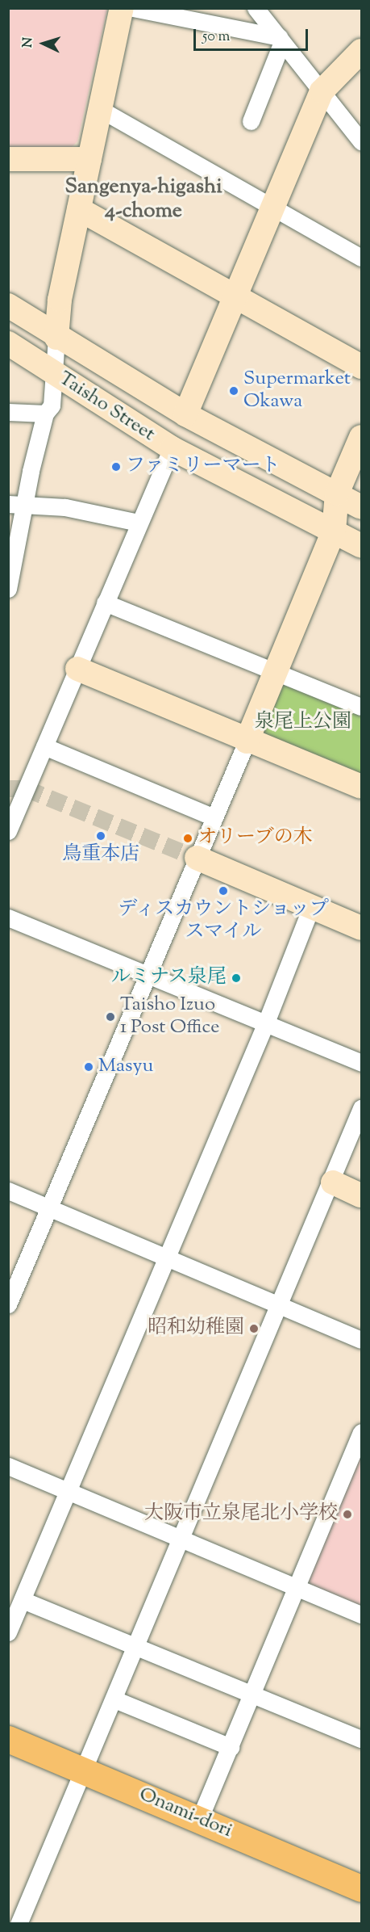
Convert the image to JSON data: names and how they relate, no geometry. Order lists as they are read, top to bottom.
{
  "streets": {
    "main road": ["Onami-dori"],
    "street": ["Taisho Street"]
  },
  "districts": ["Sangenya-higashi 4-chome"],
  "parks": ["泉尾上公園"],
  "places": [
    "Supermarket Okawa",
    "ファミリーマート",
    "鳥重本店",
    "オリーブの木",
    "ディスカウントショップ スマイル",
    "ルミナス泉尾",
    "Taisho Izuo 1 Post Office",
    "Masyu",
    "昭和幼稚園",
    "大阪市立泉尾北小学校"
  ],
  "scale_bar": "50 m",
  "north": "left"
}
